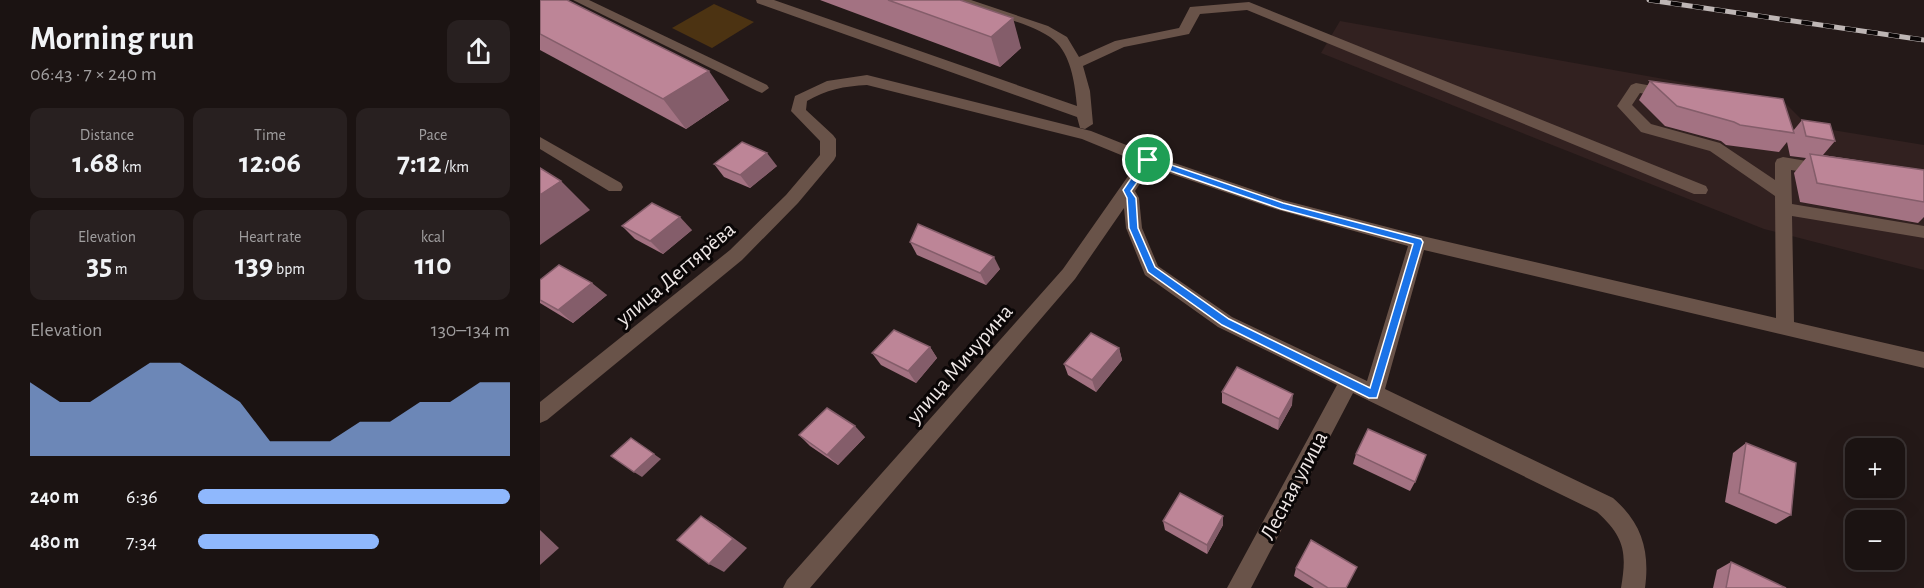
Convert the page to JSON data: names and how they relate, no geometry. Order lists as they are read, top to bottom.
{
  "streets": {
    "street": ["улица Дегтярёва", "улица Мичурина", "Лесная улица"]
  },
  "page": {
    "heading": ["Morning run", "06:43 · 7 × 240 m"],
    "stats": [
      ["Distance", "1.68 km"],
      ["Time", "12:06"],
      ["Pace", "7:12 /km"],
      ["Elevation", "35 m"],
      ["Heart rate", "139 bpm"],
      ["kcal", "110"]
    ],
    "chart": ["Elevation", "130–134 m"],
    "map_buttons": ["+", "−"],
    "list": [
      {
        "name": "240 m",
        "note": "6:36"
      },
      {
        "name": "480 m",
        "note": "7:34"
      }
    ]
  }
}
